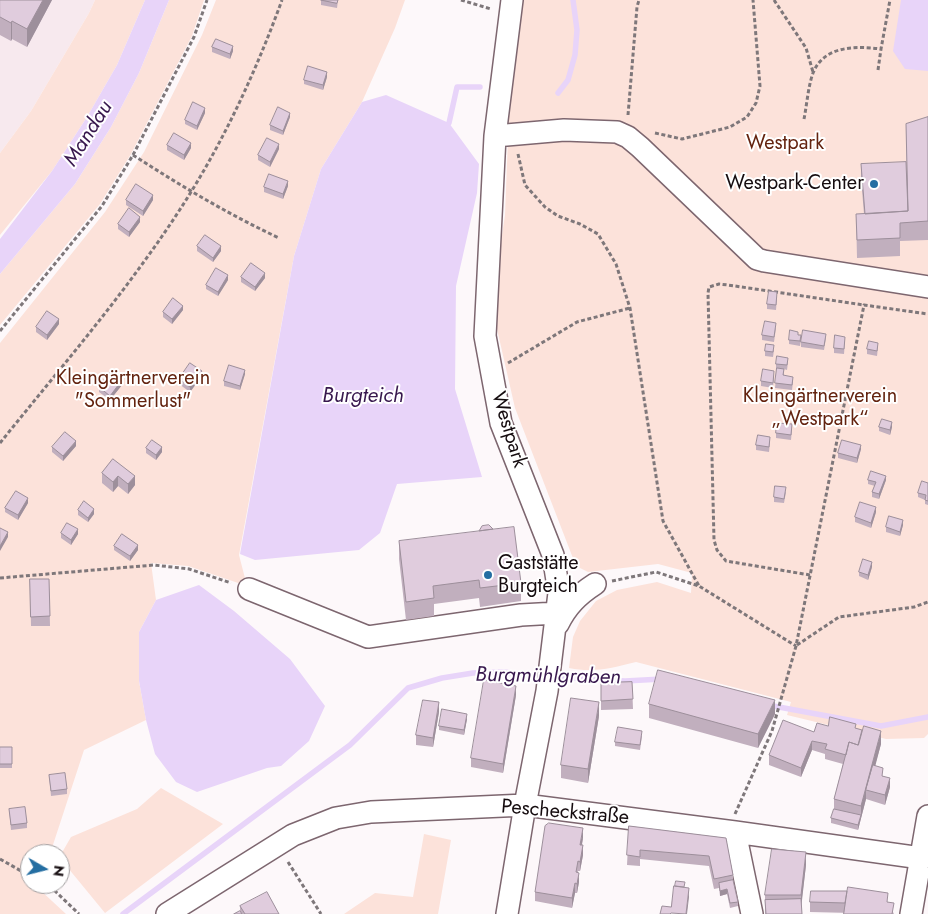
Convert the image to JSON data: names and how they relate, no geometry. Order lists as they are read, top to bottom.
{
  "streets": {
    "street": ["Westpark", "Pescheckstraße"]
  },
  "crossings": [
    ["Westpark", "Pescheckstraße"]
  ],
  "water": ["Mandau", "Burgteich", "Burgmühlgraben"],
  "parks": ["Westpark", "Kleingärtnerverein \"Sommerlust\"", "Kleingärtnerverein „Westpark“"],
  "places": ["Westpark-Center", "Gaststätte Burgteich"],
  "north": "right"
}
